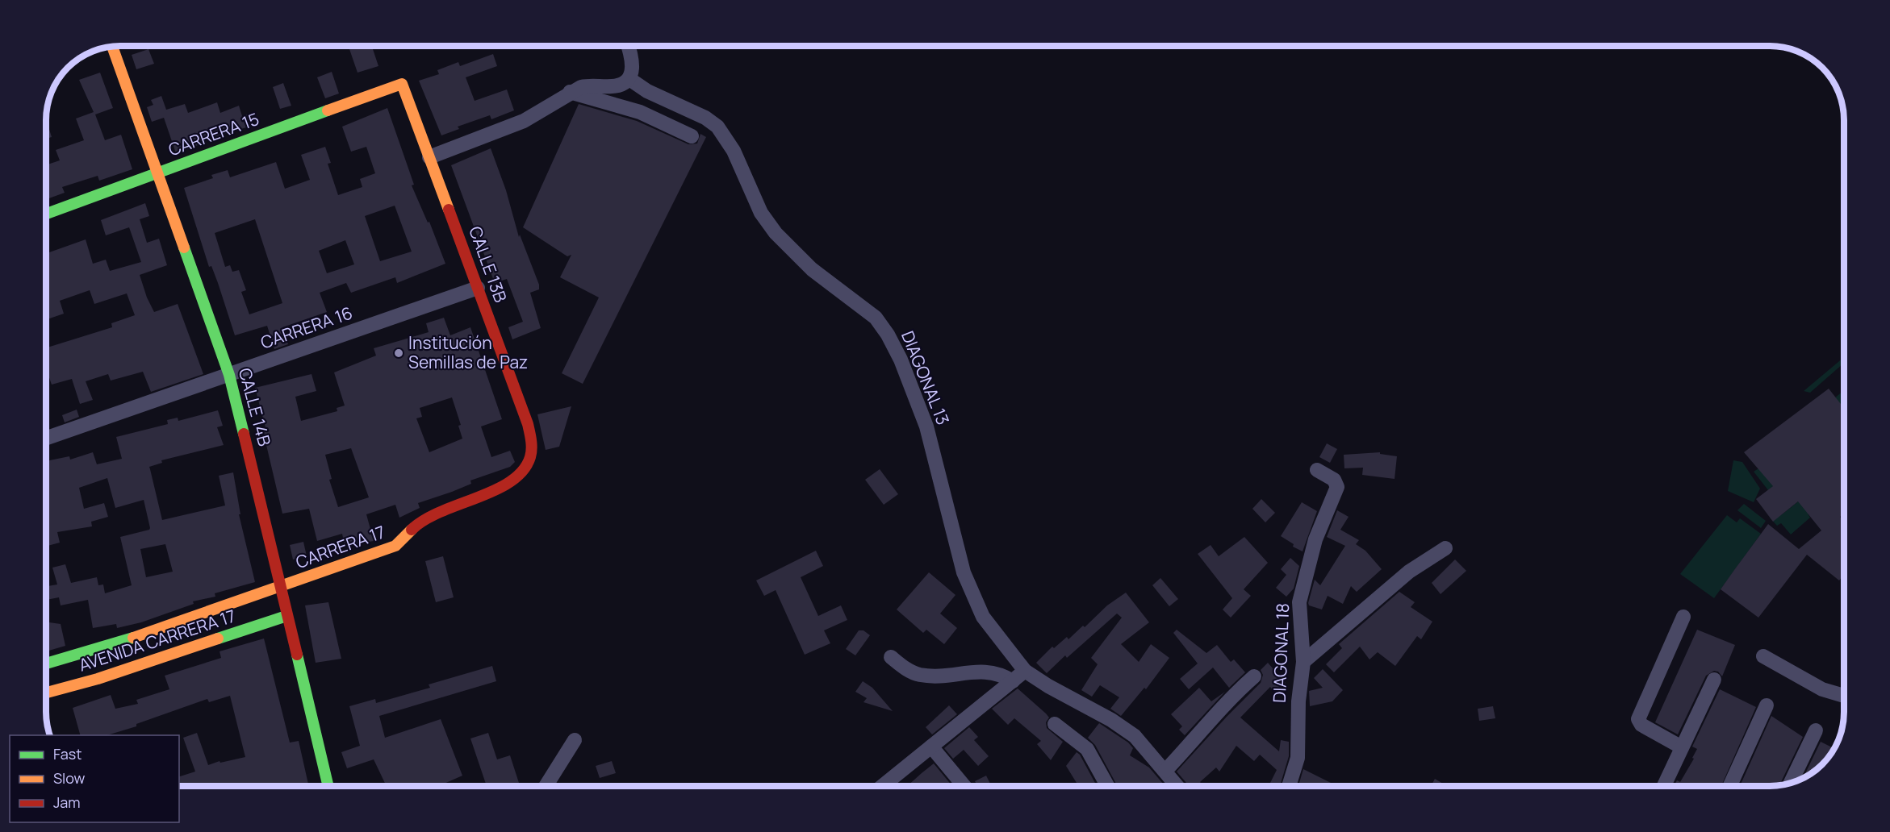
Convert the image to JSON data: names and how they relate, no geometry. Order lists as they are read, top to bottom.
{
  "streets": {
    "street": [
      "CARRERA 15",
      "CALLE 13B",
      "CARRERA 16",
      "DIAGONAL 13",
      "CALLE 14B",
      "CARRERA 17",
      "AVENIDA CARRERA 17",
      "DIAGONAL 18"
    ]
  },
  "crossings": [
    ["CARRERA 15", "CALLE 13B"],
    ["CARRERA 15", "CALLE 14B"],
    ["CALLE 13B", "CARRERA 16"],
    ["CALLE 13B", "CARRERA 17"],
    ["CARRERA 16", "CALLE 14B"],
    ["CALLE 14B", "CARRERA 17"],
    ["CALLE 14B", "AVENIDA CARRERA 17"],
    ["CARRERA 17", "AVENIDA CARRERA 17"]
  ],
  "places": ["Institución Semillas de Paz"],
  "legend": ["Fast", "Slow", "Jam"]
}
